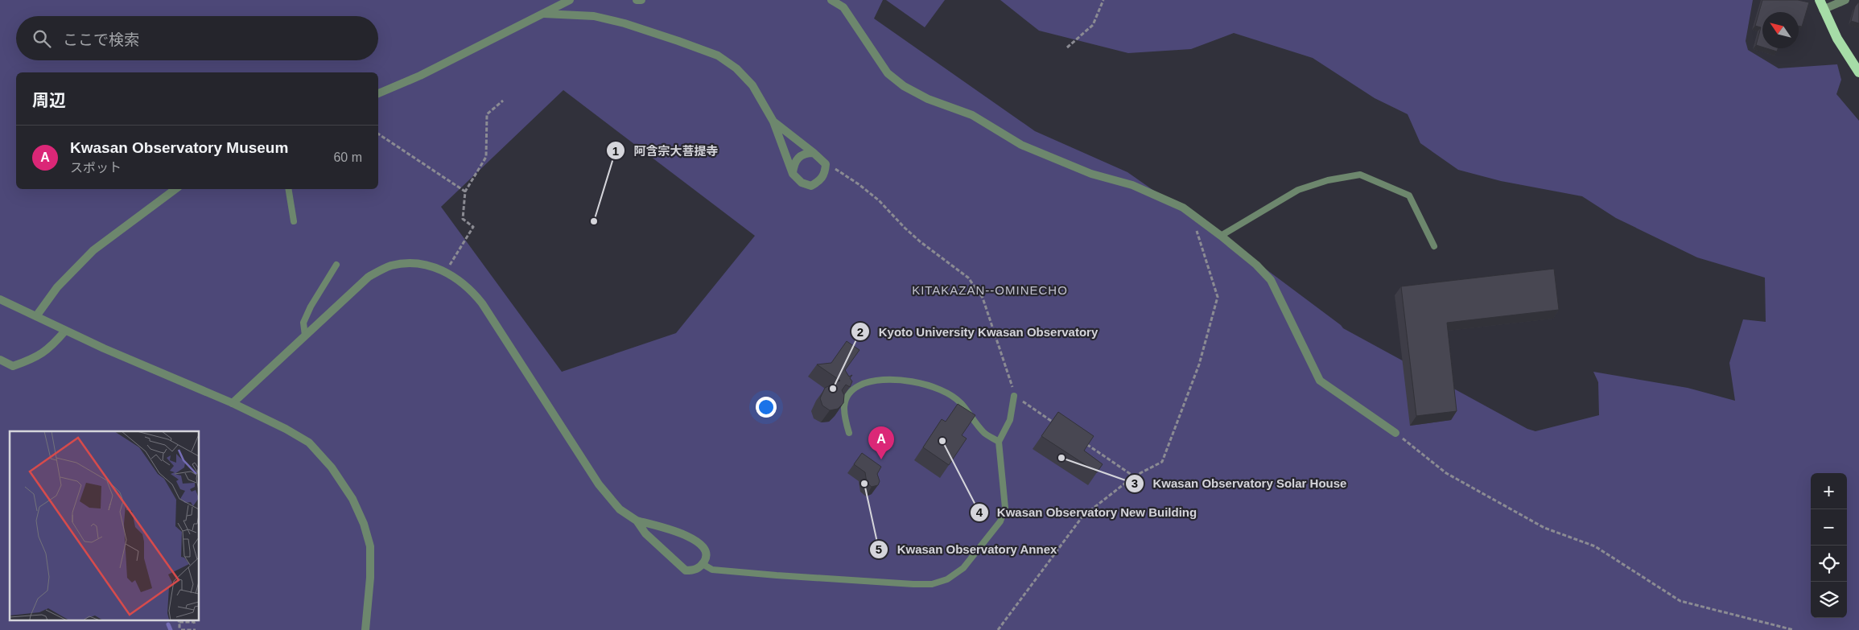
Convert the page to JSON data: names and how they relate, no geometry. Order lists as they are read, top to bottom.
{
  "districts": ["KITAKAZAN--OMINECHO"],
  "places": [
    "阿含宗大菩提寺",
    "Kyoto University Kwasan Observatory",
    "Kwasan Observatory New Building",
    "Kwasan Observatory Solar House",
    "Kwasan Observatory Annex"
  ],
  "north": "top left",
  "page": {
    "search": "ここで検索",
    "heading": "周辺",
    "list": [
      {
        "mark": "A",
        "name": "Kwasan Observatory Museum",
        "note": "スポット",
        "value": "60 m"
      }
    ],
    "pins": "A",
    "map_buttons": ["+", "−"]
  }
}
